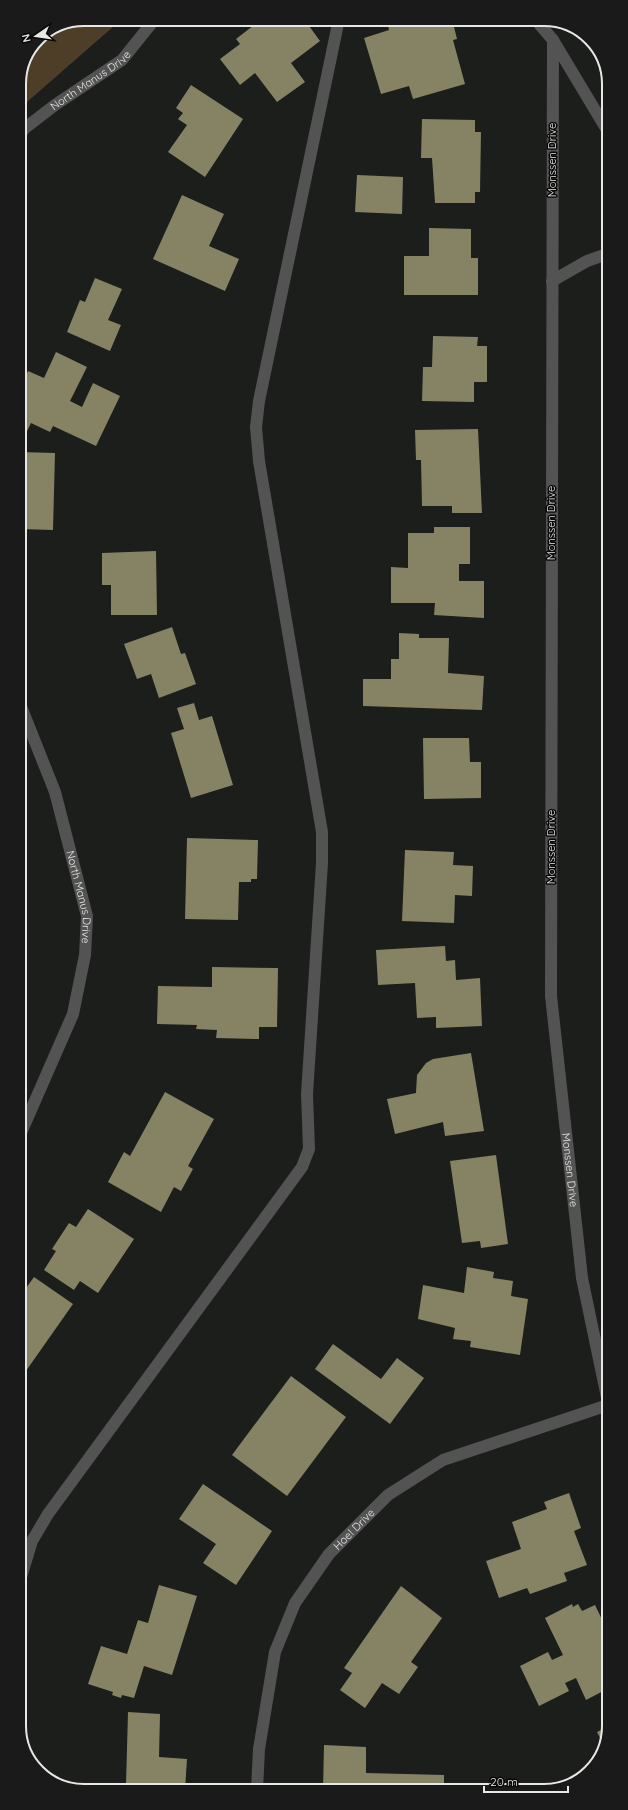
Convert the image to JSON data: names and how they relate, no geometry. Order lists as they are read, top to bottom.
{
  "streets": {
    "street": ["North Manus Drive", "Monssen Drive", "Hoel Drive"]
  },
  "scale_bar": "20 m",
  "north": "left"
}
